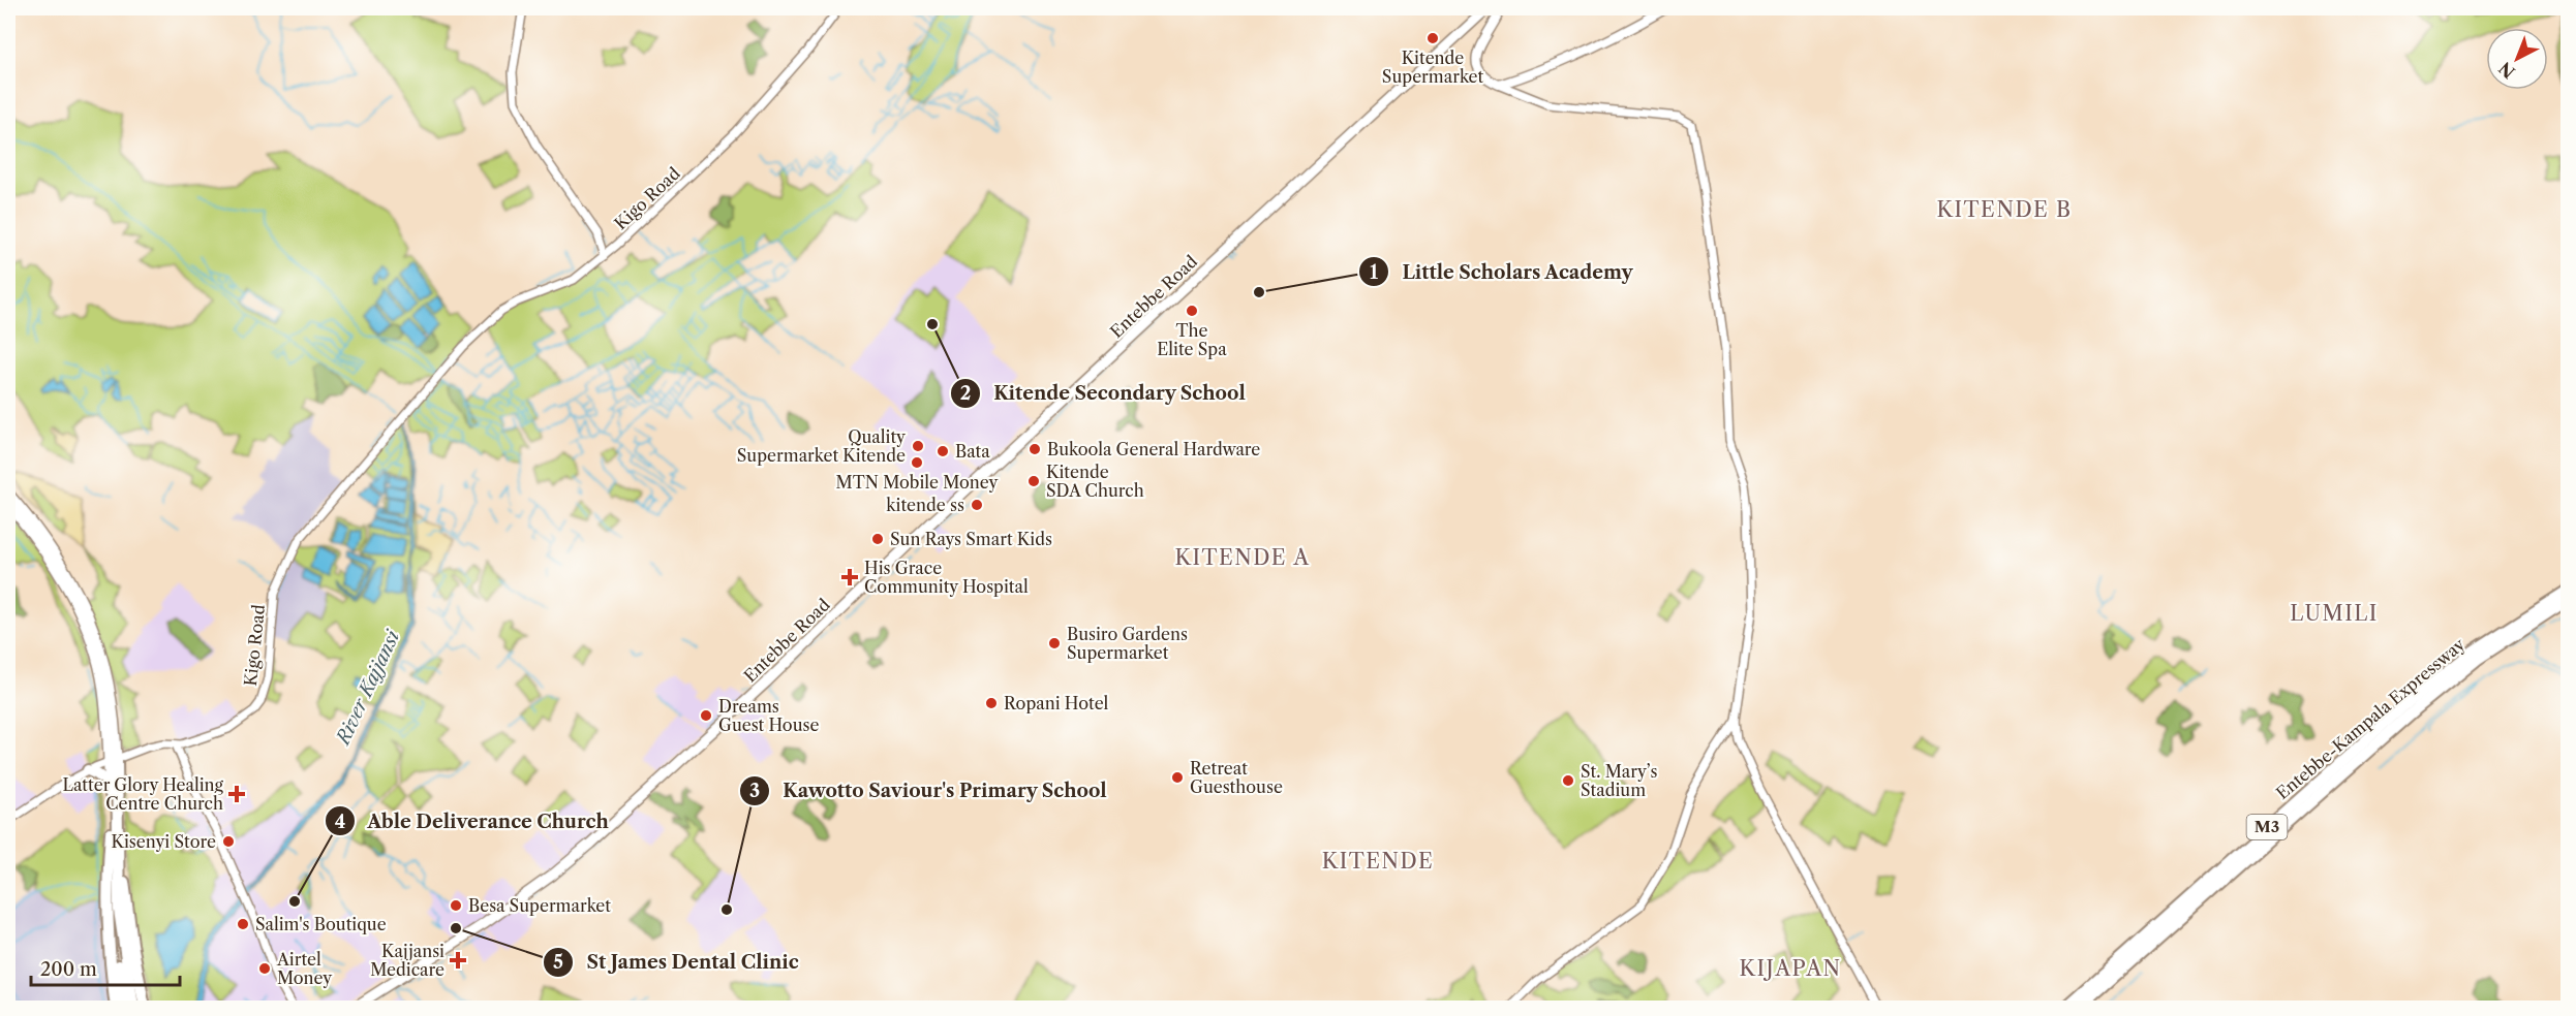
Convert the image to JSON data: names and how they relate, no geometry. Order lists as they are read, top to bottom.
{
  "streets": {
    "highway": ["Entebbe-Kampala Expressway", "M3"],
    "main road": ["Entebbe Road"],
    "street": ["Kigo Road"]
  },
  "districts": [
    "KITENDE B",
    "KITENDE A",
    "LUMILI",
    "KITENDE",
    "KIJAPAN"
  ],
  "water": ["River Kajjansi"],
  "places": {
    "other": [
      "Kitende Supermarket",
      "Little Scholars Academy",
      "The Elite Spa",
      "Kitende Secondary School",
      "Quality Supermarket Kitende",
      "Bukoola General Hardware",
      "Bata",
      "MTN Mobile Money",
      "Kitende SDA Church",
      "kitende ss",
      "Sun Rays Smart Kids",
      "Busiro Gardens Supermarket",
      "Ropani Hotel",
      "Dreams Guest House",
      "Retreat Guesthouse",
      "St. Mary’s Stadium",
      "Kisenyi Store",
      "Able Deliverance Church",
      "Besa Supermarket",
      "Kawotto Saviour's Primary School",
      "Salim's Boutique",
      "St James Dental Clinic",
      "Airtel Money"
    ],
    "health": ["His Grace Community Hospital", "Latter Glory Healing Centre Church", "Kajjansi Medicare"]
  },
  "scale_bar": "200 m",
  "north": "bottom left"
}
